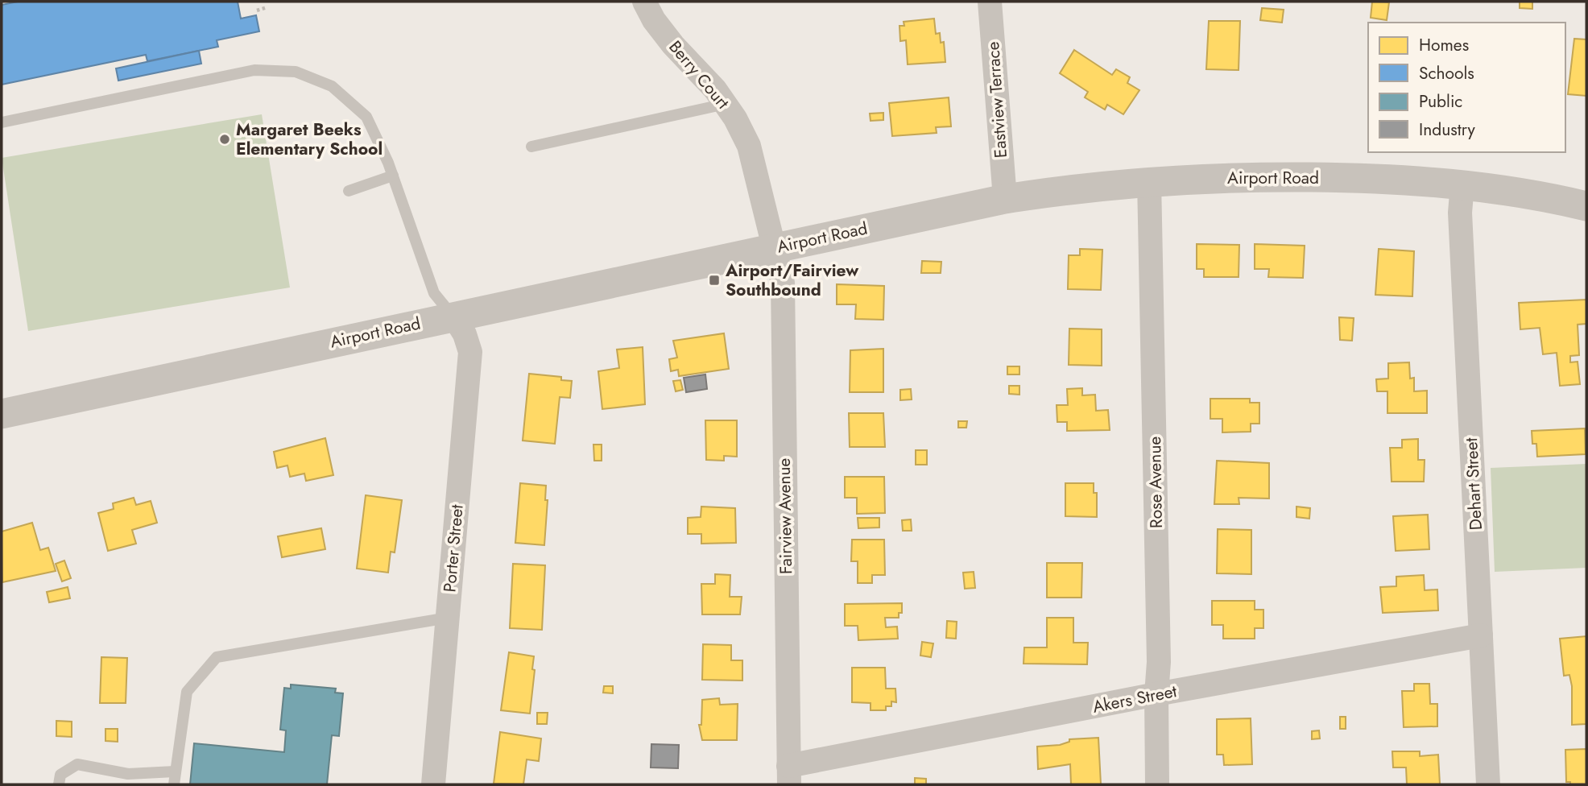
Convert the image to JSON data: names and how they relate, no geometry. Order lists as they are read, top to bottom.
{
  "streets": {
    "street": [
      "Berry Court",
      "Eastview Terrace",
      "Airport Road",
      "Rose Avenue",
      "Dehart Street",
      "Fairview Avenue",
      "Porter Street",
      "Akers Street"
    ]
  },
  "crossings": [
    ["Berry Court", "Airport Road"],
    ["Berry Court", "Fairview Avenue"],
    ["Eastview Terrace", "Airport Road"],
    ["Airport Road", "Rose Avenue"],
    ["Airport Road", "Dehart Street"],
    ["Airport Road", "Fairview Avenue"],
    ["Airport Road", "Porter Street"],
    ["Rose Avenue", "Akers Street"],
    ["Dehart Street", "Akers Street"],
    ["Fairview Avenue", "Akers Street"]
  ],
  "places": {
    "other": ["Margaret Beeks Elementary School"],
    "transit": ["Airport/Fairview Southbound"]
  },
  "legend": [
    "Homes",
    "Schools",
    "Public",
    "Industry"
  ]
}
